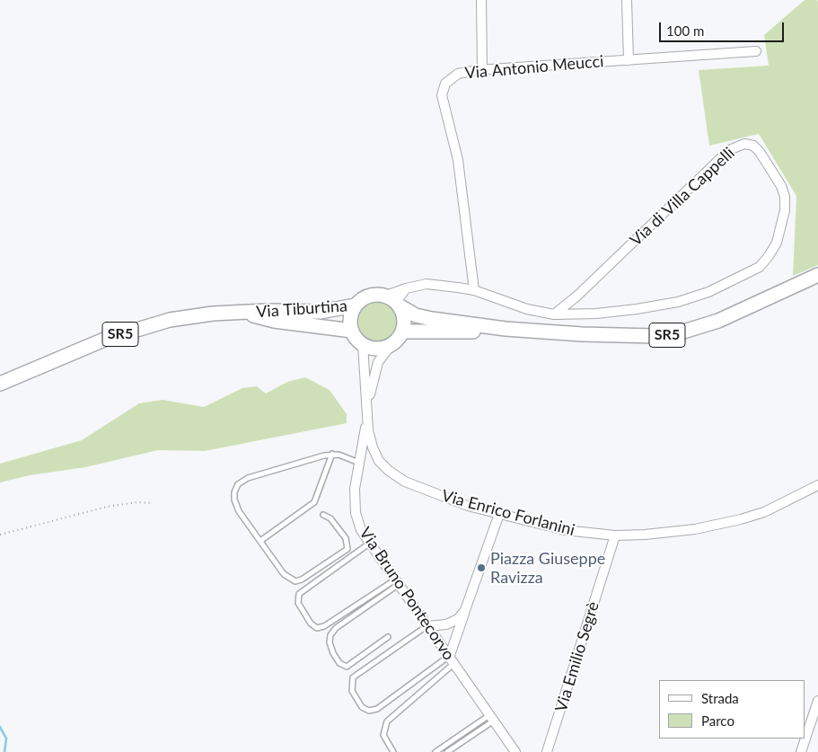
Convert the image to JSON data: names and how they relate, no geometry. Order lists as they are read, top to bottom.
{
  "streets": {
    "main road": ["Via Tiburtina", "SR5"],
    "street": [
      "Via Antonio Meucci",
      "Via di Villa Cappelli",
      "Via Enrico Forlanini",
      "Via Bruno Pontecorvo",
      "Via Emilio Segrè"
    ]
  },
  "crossings": [
    ["Via Tiburtina", "SR5"],
    ["Via Tiburtina", "Via Bruno Pontecorvo"],
    ["SR5", "Via Bruno Pontecorvo"],
    ["Via Enrico Forlanini", "Via Bruno Pontecorvo"],
    ["Via Enrico Forlanini", "Via Emilio Segrè"]
  ],
  "places": ["Piazza Giuseppe Ravizza"],
  "legend": ["Strada", "Parco"],
  "scale_bar": "100 m"
}
